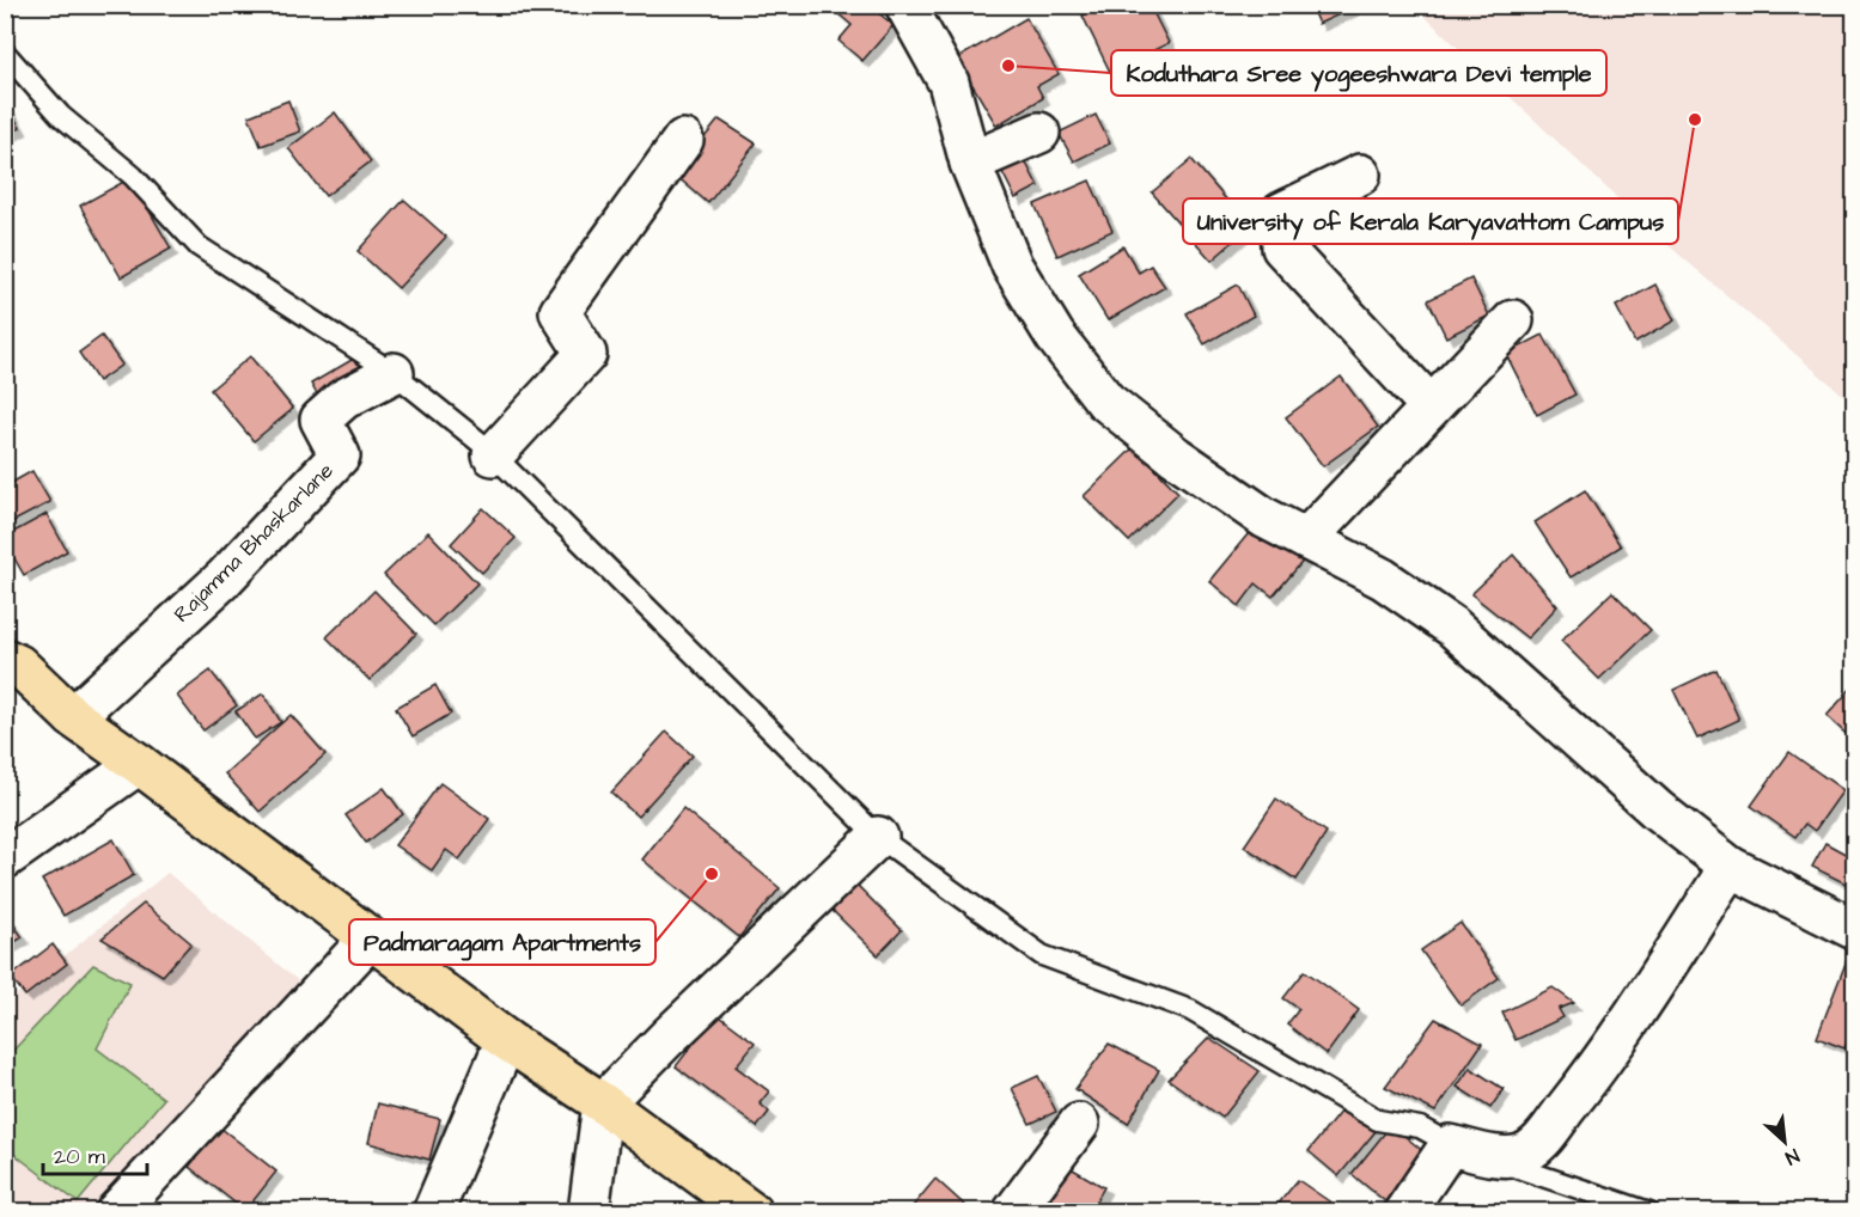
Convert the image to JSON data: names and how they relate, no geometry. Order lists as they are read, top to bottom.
{
  "streets": {
    "street": ["Rajamma Bhaskarlane"]
  },
  "places": ["Koduthara Sree yogeeshwara Devi temple", "University of Kerala Karyavattom Campus", "Padmaragam Apartments"],
  "scale_bar": "20 m",
  "north": "bottom right"
}
